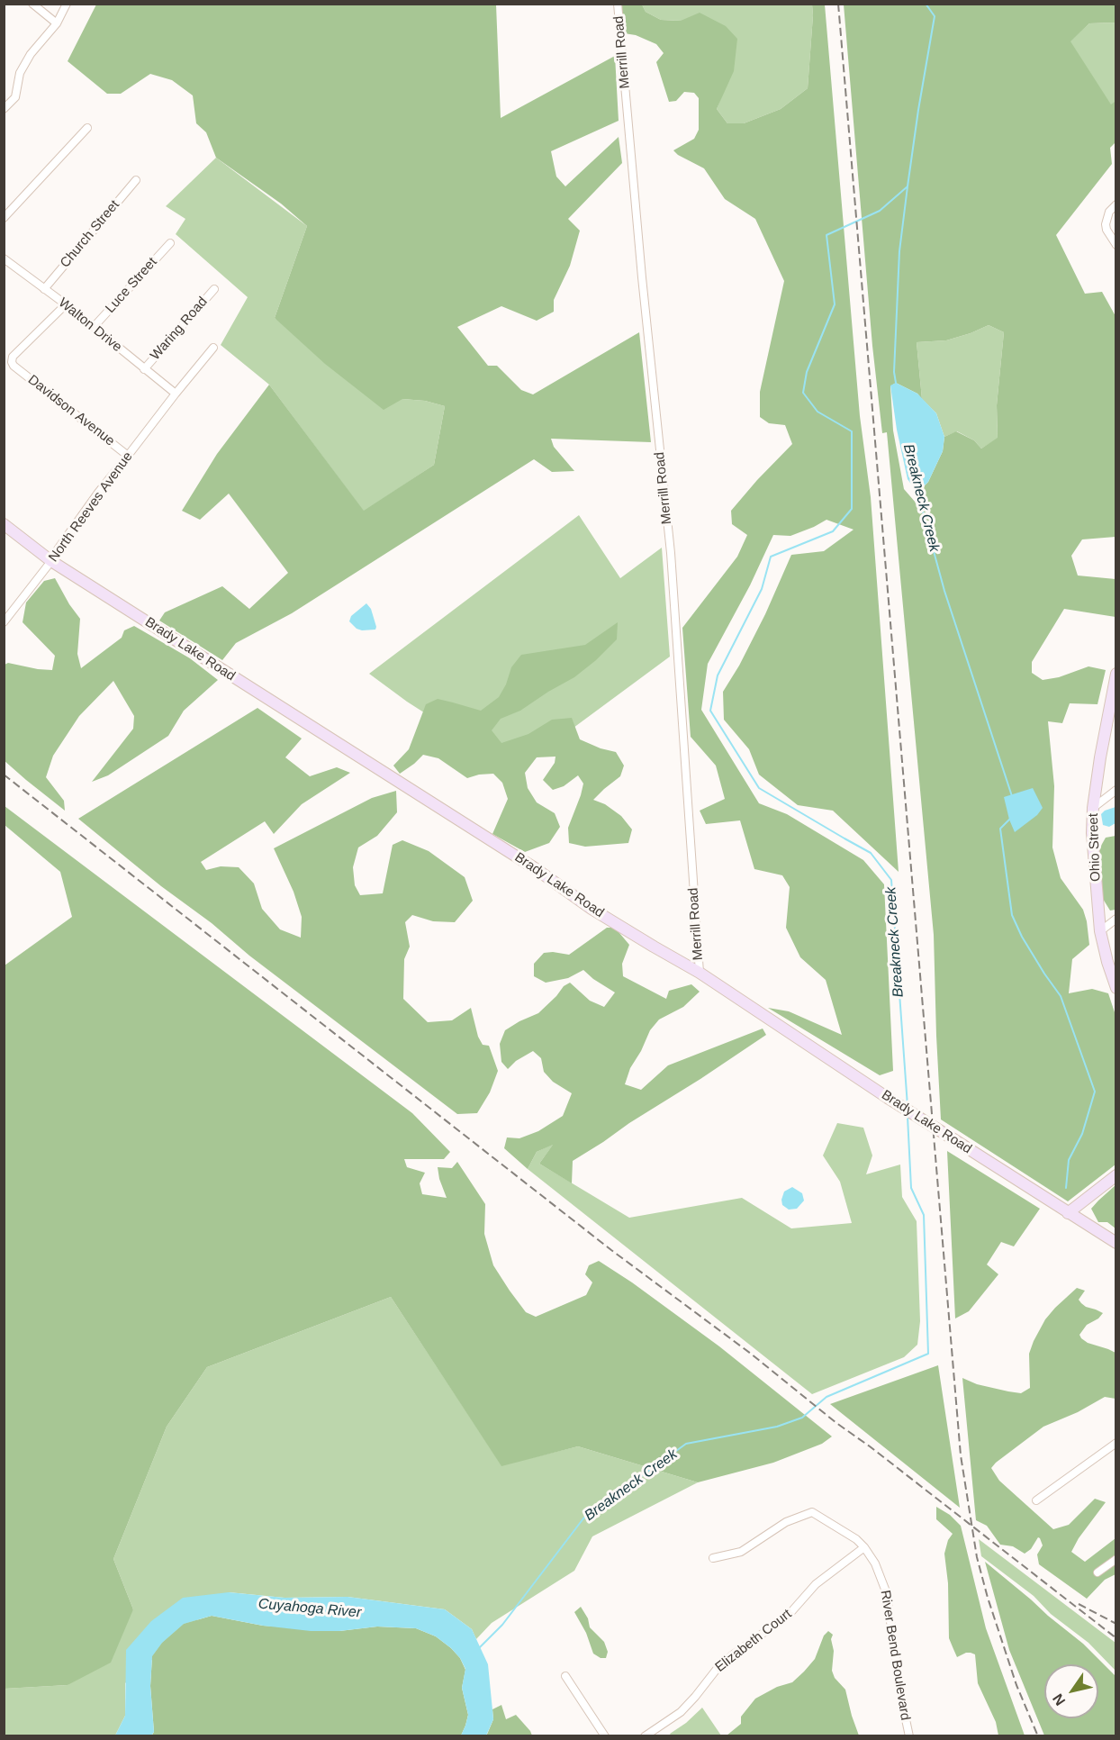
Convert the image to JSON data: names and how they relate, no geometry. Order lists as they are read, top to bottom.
{
  "streets": {
    "street": [
      "Merrill Road",
      "Church Street",
      "Luce Street",
      "Walton Drive",
      "Waring Road",
      "Davidson Avenue",
      "North Reeves Avenue",
      "Brady Lake Road",
      "Ohio Street",
      "Elizabeth Court",
      "River Bend Boulevard"
    ]
  },
  "crossings": [
    ["Merrill Road", "Brady Lake Road"],
    ["Church Street", "Walton Drive"],
    ["Luce Street", "Walton Drive"],
    ["Walton Drive", "Waring Road"],
    ["Walton Drive", "Davidson Avenue"],
    ["Walton Drive", "North Reeves Avenue"],
    ["Davidson Avenue", "North Reeves Avenue"],
    ["North Reeves Avenue", "Brady Lake Road"],
    ["Elizabeth Court", "River Bend Boulevard"]
  ],
  "water": ["Breakneck Creek", "Cuyahoga River"],
  "north": "bottom left"
}
